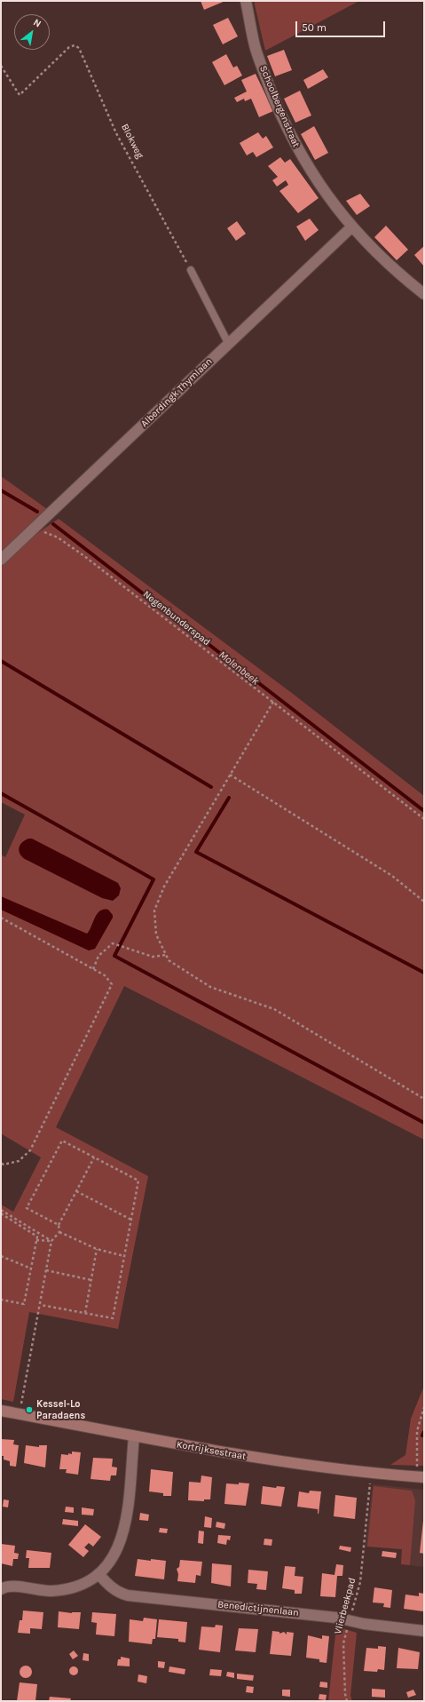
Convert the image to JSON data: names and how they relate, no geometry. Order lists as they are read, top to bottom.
{
  "streets": {
    "street": [
      "Schoolbergenstraat",
      "Alberdingk Thymlaan",
      "Kortrijksestraat",
      "Benedictijnenlaan"
    ],
    "path": ["Blokweg", "Negenbunderspad", "Vlierbeekpad"]
  },
  "crossings": [
    ["Schoolbergenstraat", "Alberdingk Thymlaan"],
    ["Alberdingk Thymlaan", "Negenbunderspad"],
    ["Kortrijksestraat", "Vlierbeekpad"],
    ["Vlierbeekpad", "Benedictijnenlaan"]
  ],
  "water": ["Molenbeek"],
  "places": ["Kessel-Lo Paradaens"],
  "scale_bar": "50 m",
  "north": "top right"
}
